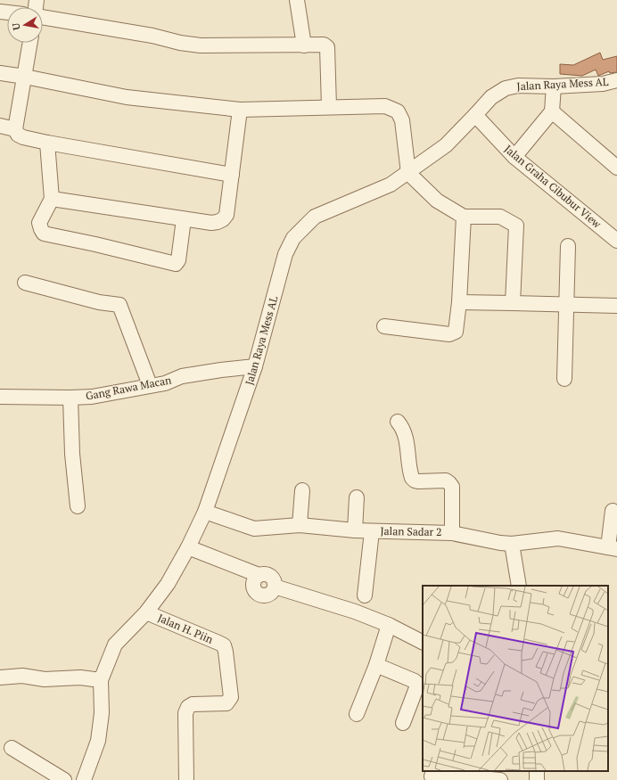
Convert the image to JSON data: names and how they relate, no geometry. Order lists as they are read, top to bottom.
{
  "streets": {
    "street": [
      "Jalan Raya Mess AL",
      "Jalan Graha Cibubur View",
      "Gang Rawa Macan",
      "Jalan Sadar 2",
      "Jalan H. Piin"
    ]
  },
  "crossings": [
    ["Jalan Raya Mess AL", "Jalan Graha Cibubur View"],
    ["Jalan Raya Mess AL", "Gang Rawa Macan"],
    ["Jalan Raya Mess AL", "Jalan Sadar 2"],
    ["Jalan Raya Mess AL", "Jalan H. Piin"]
  ],
  "north": "left"
}
